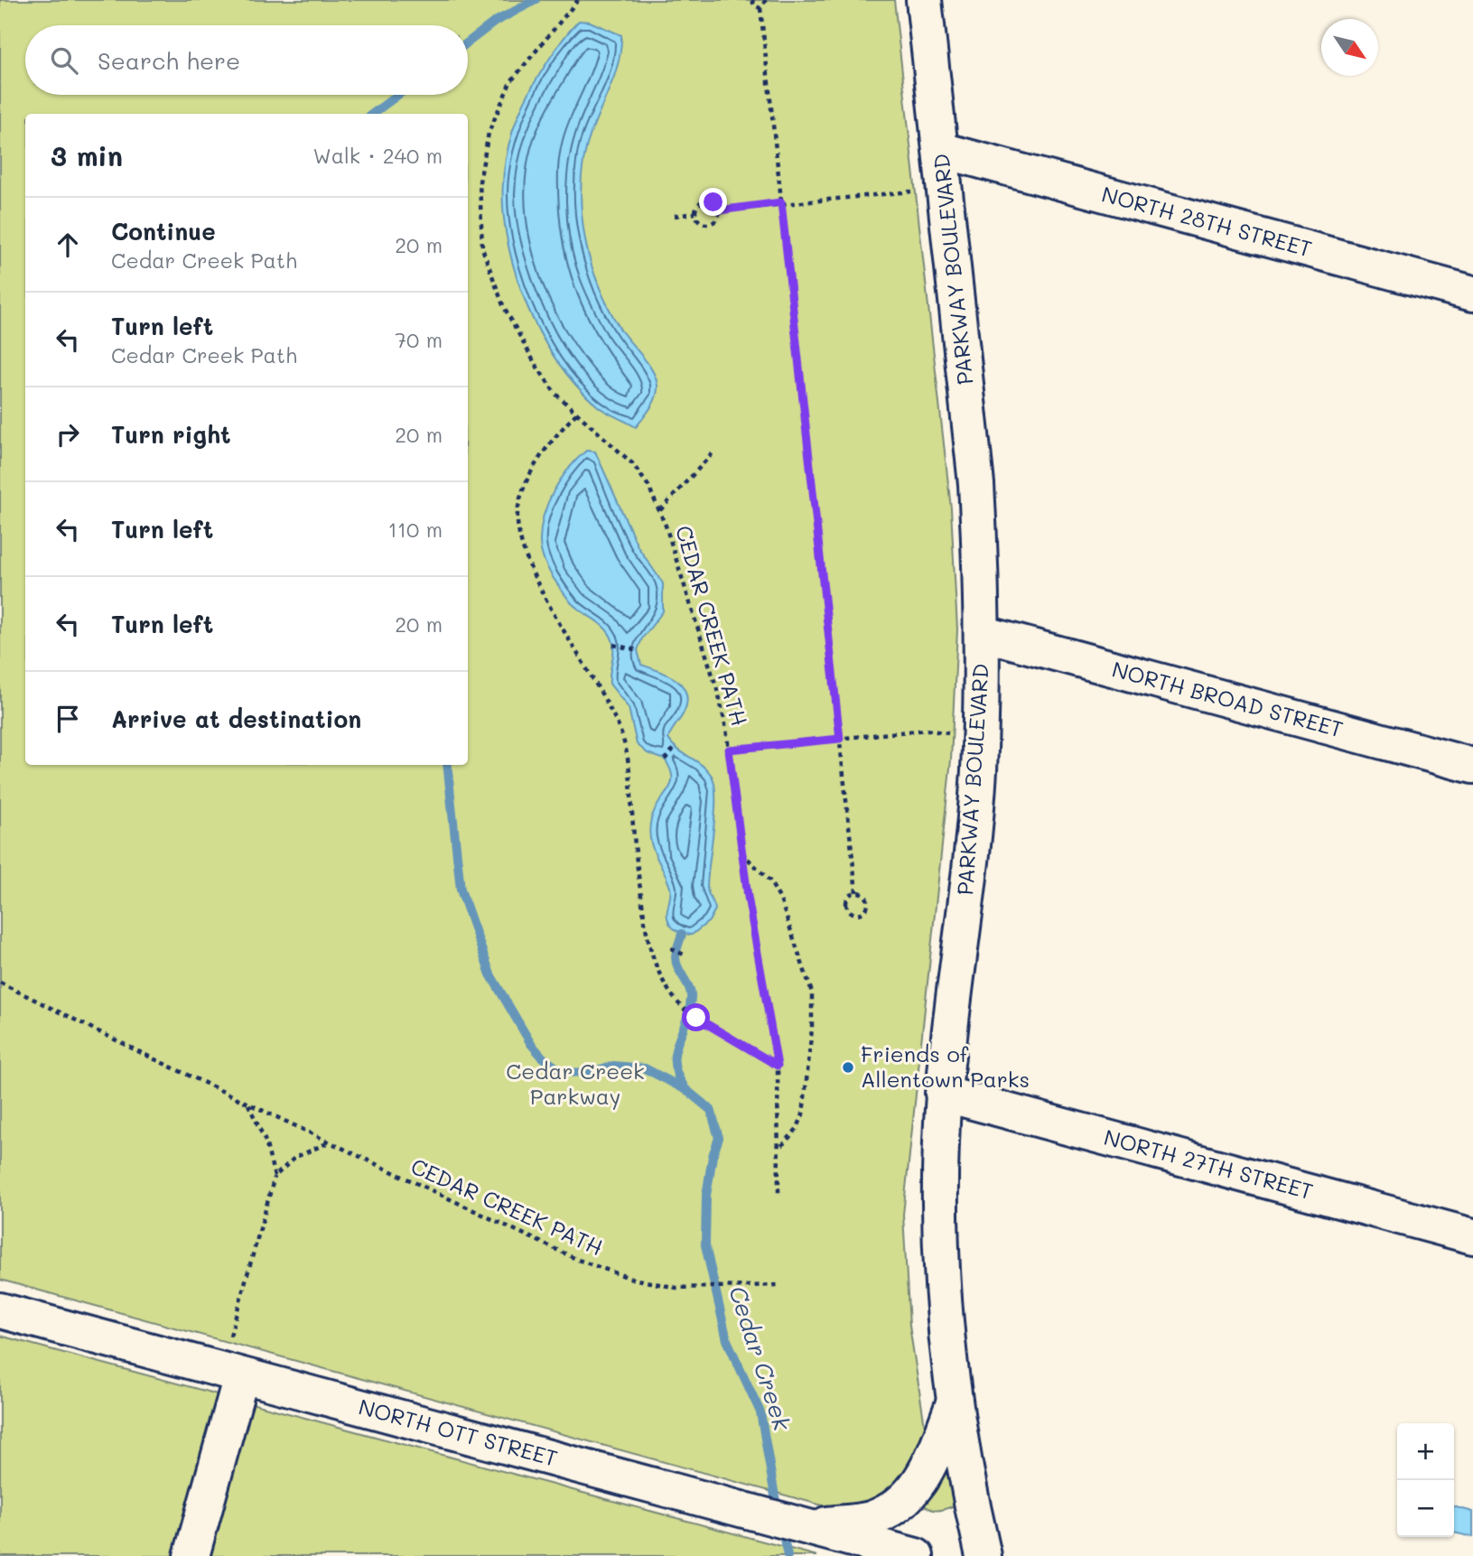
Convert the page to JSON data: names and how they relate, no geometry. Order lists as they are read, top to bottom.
{
  "streets": {
    "street": [
      "NORTH 28TH STREET",
      "PARKWAY BOULEVARD",
      "NORTH BROAD STREET",
      "NORTH 27TH STREET",
      "NORTH OTT STREET"
    ],
    "path": ["CEDAR CREEK PATH"]
  },
  "crossings": [
    ["NORTH 28TH STREET", "PARKWAY BOULEVARD"],
    ["PARKWAY BOULEVARD", "NORTH BROAD STREET"],
    ["PARKWAY BOULEVARD", "NORTH 27TH STREET"]
  ],
  "water": ["Cedar Creek"],
  "parks": ["Cedar Creek Parkway"],
  "places": ["Friends of Allentown Parks"],
  "north": "bottom right",
  "page": {
    "search": "Search here",
    "heading": ["3 min", "Walk · 240 m"],
    "list": [
      ["Continue", "Cedar Creek Path", "20 m"],
      ["Turn left", "Cedar Creek Path", "70 m"],
      ["Turn right", "20 m"],
      ["Turn left", "110 m"],
      ["Turn left", "20 m"],
      "Arrive at destination"
    ],
    "map_buttons": ["+", "−"]
  }
}
